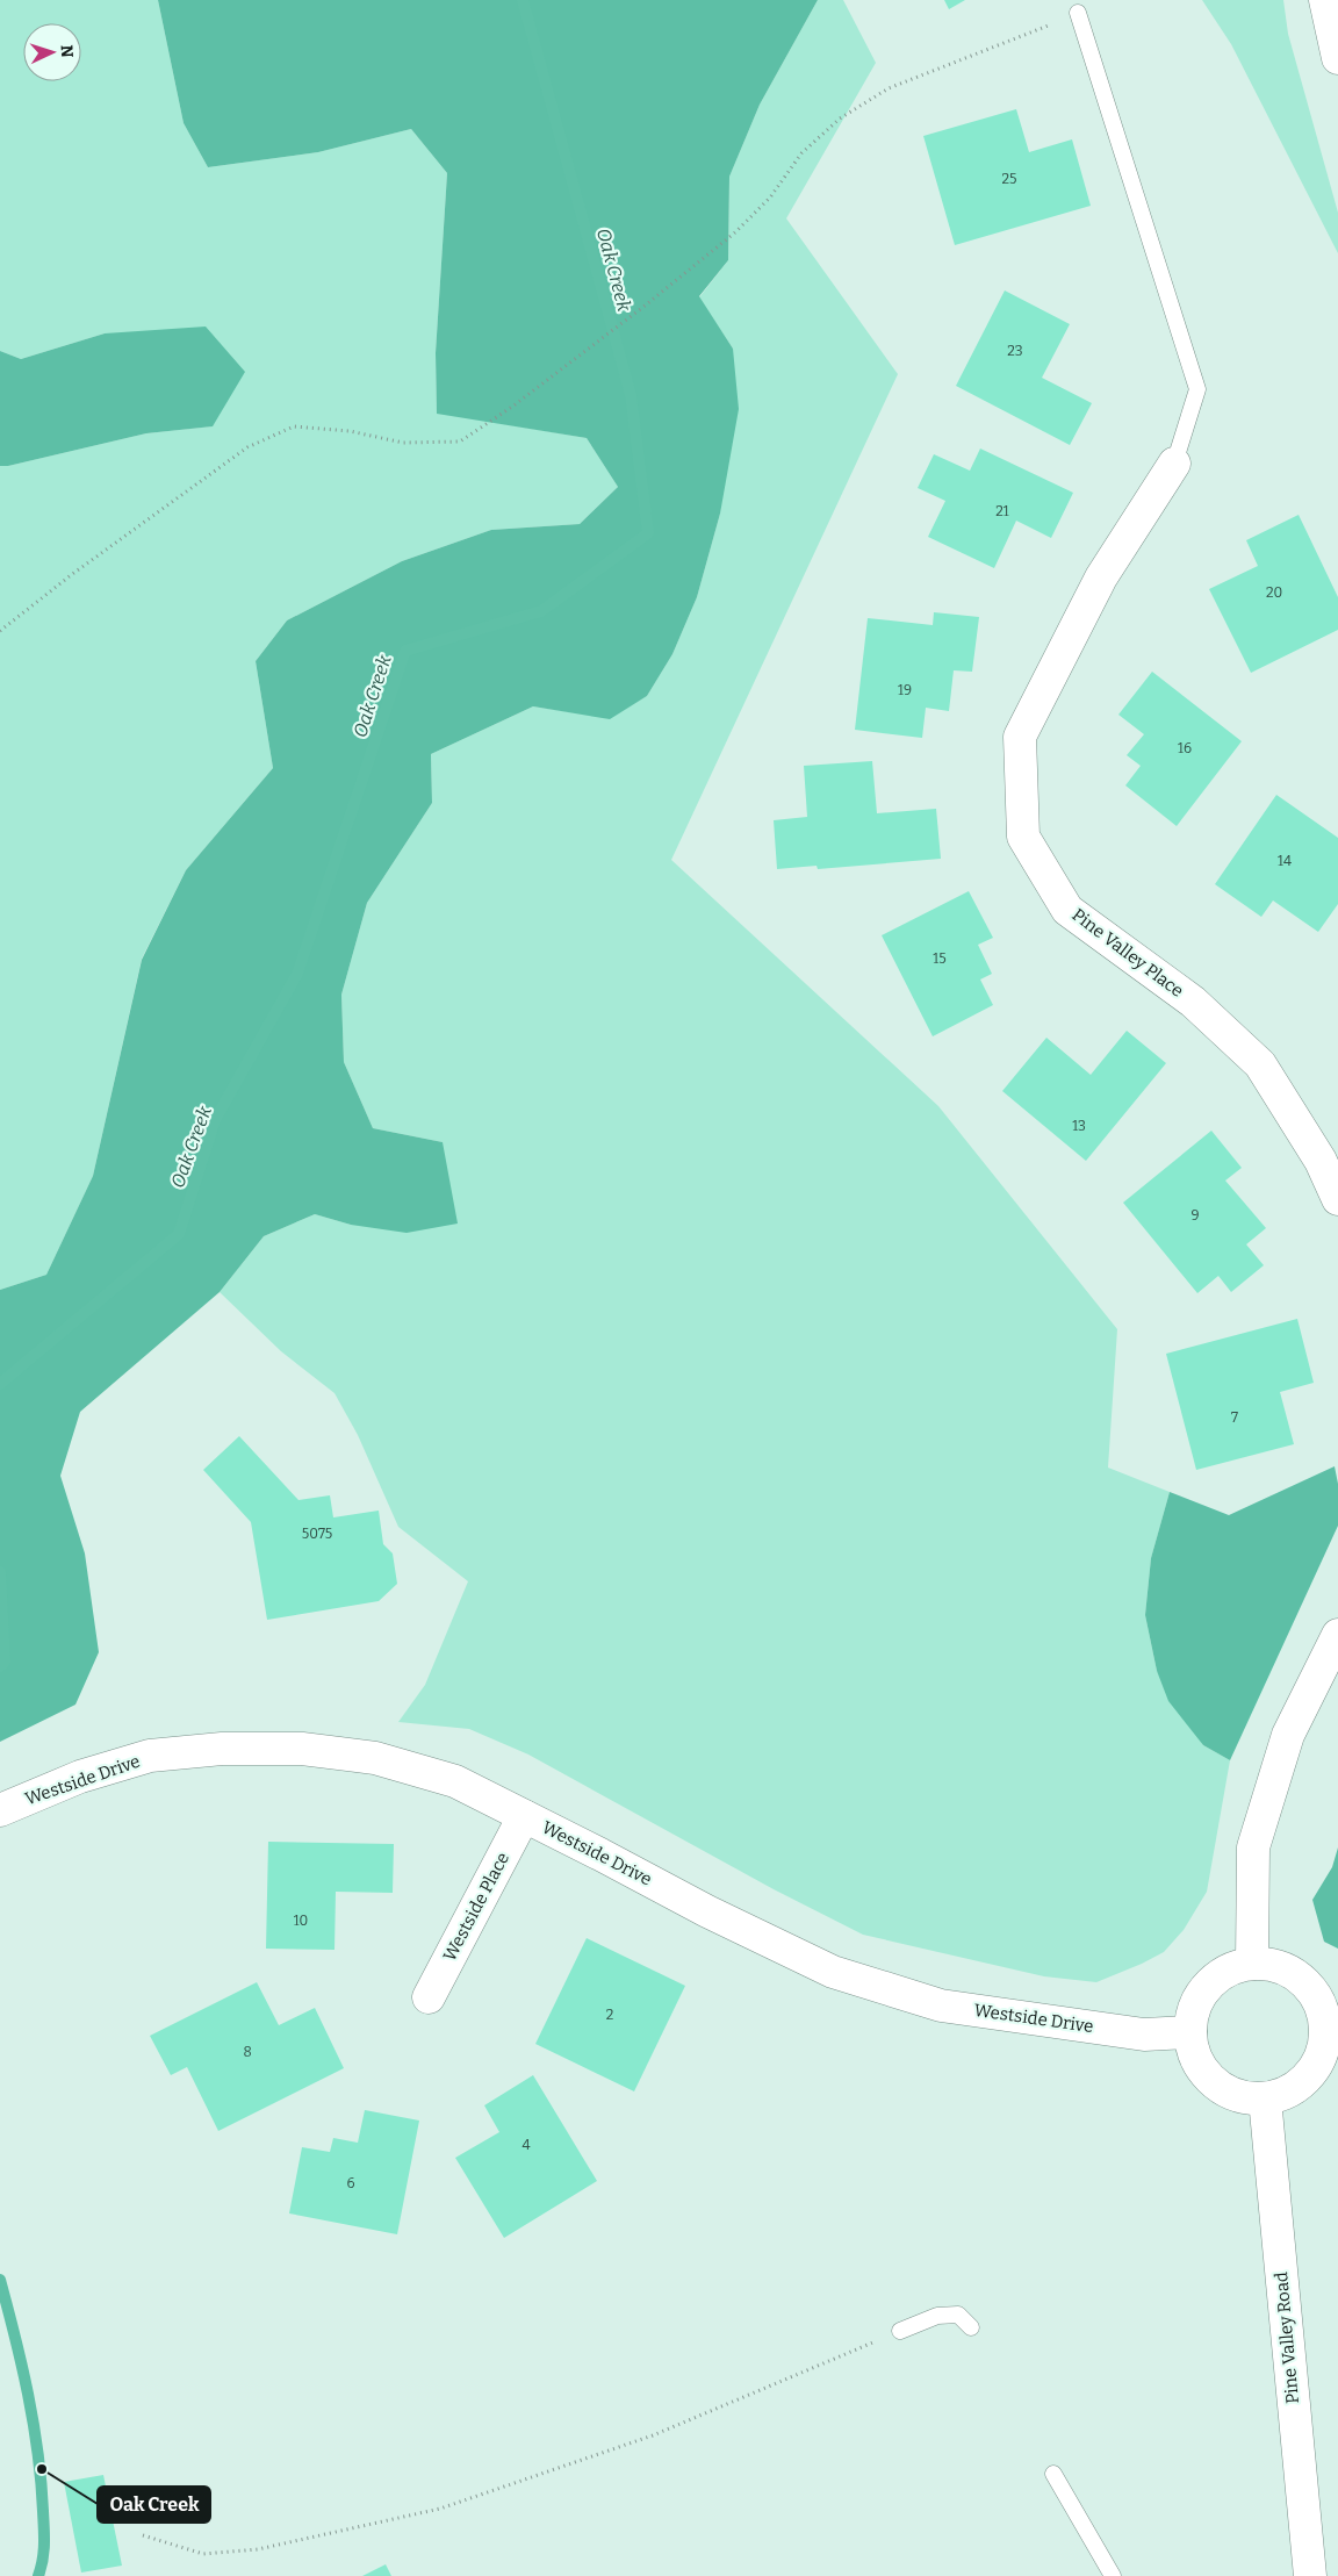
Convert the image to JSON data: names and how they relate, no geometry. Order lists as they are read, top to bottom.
{
  "streets": {
    "street": [
      "Pine Valley Place",
      "Westside Drive",
      "Westside Place",
      "Pine Valley Road"
    ]
  },
  "crossings": [
    ["Westside Drive", "Westside Place"],
    ["Westside Drive", "Pine Valley Road"]
  ],
  "water": ["Oak Creek"],
  "places": ["Oak Creek"],
  "house_numbers": [
    "25",
    "23",
    "21",
    "20",
    "19",
    "16",
    "14",
    "15",
    "13",
    "9",
    "7",
    "5075",
    "10",
    "2",
    "8",
    "4",
    "6"
  ],
  "north": "right"
}
